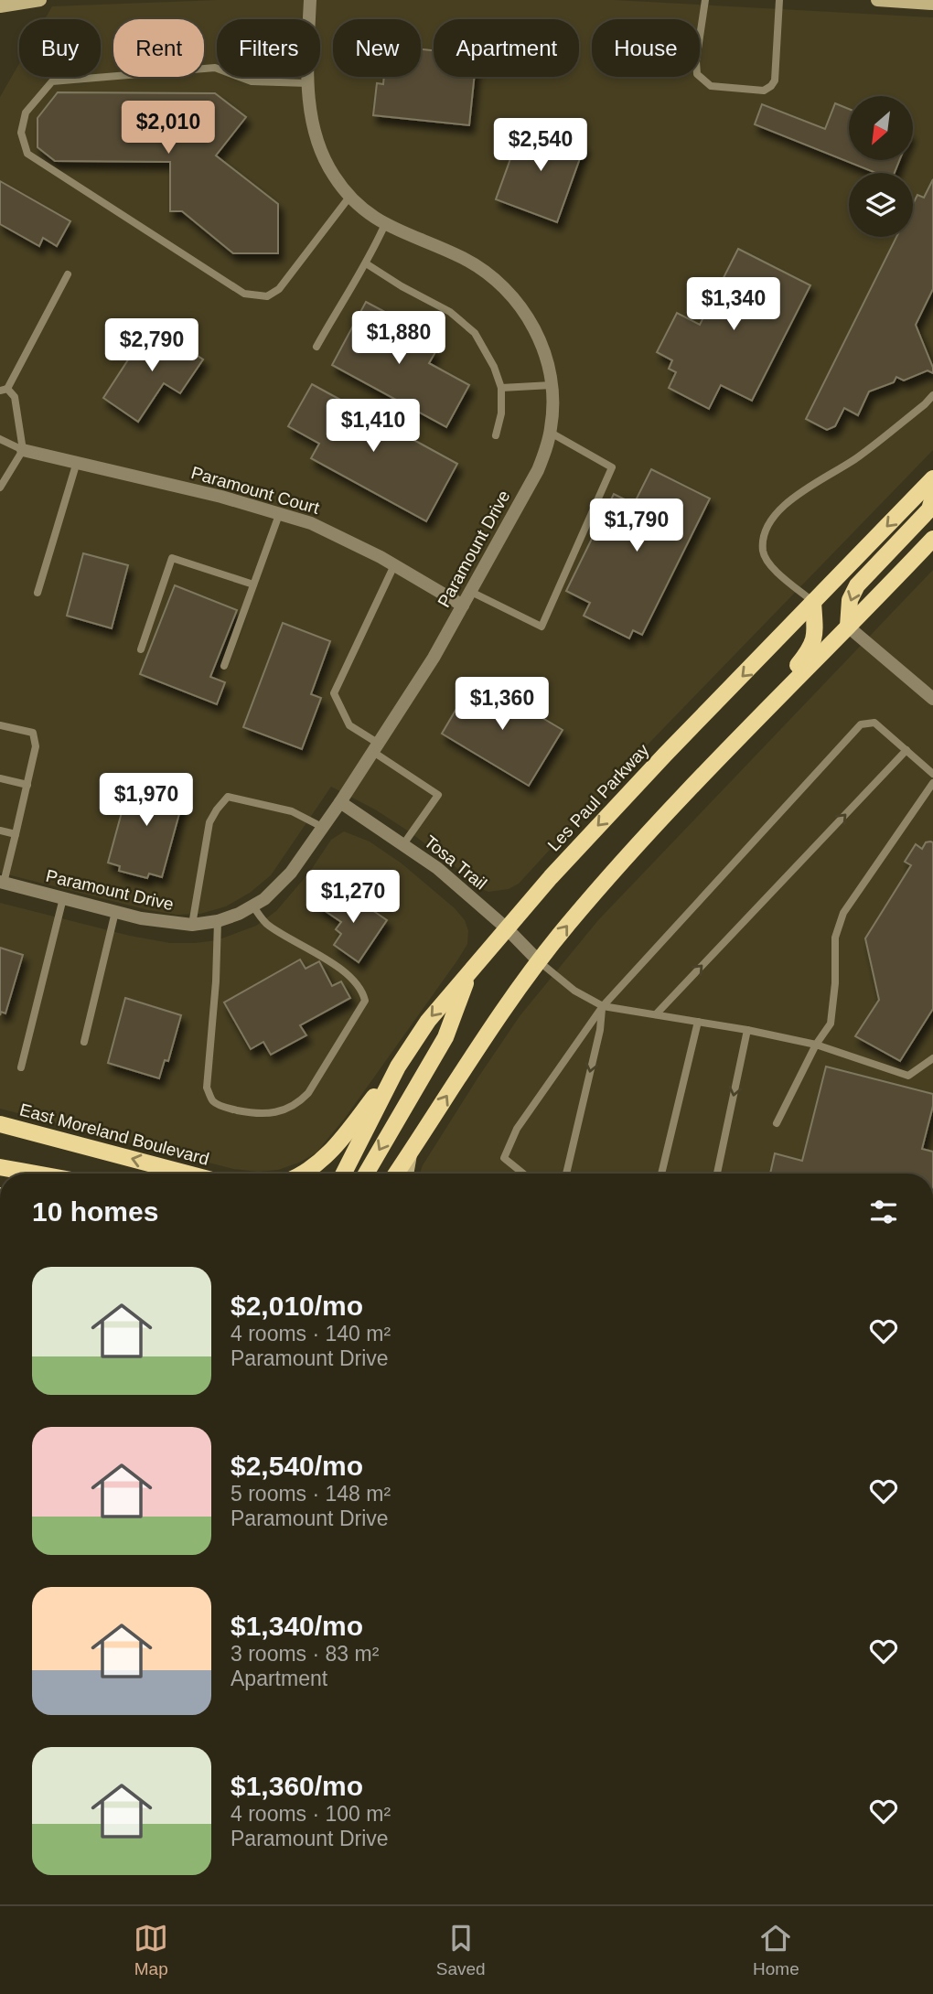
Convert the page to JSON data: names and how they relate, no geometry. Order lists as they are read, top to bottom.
{
  "streets": {
    "main road": ["Les Paul Parkway", "East Moreland Boulevard"],
    "street": ["Paramount Court", "Paramount Drive", "Tosa Trail"]
  },
  "crossings": [
    ["Paramount Court", "Paramount Drive"],
    ["Paramount Drive", "Tosa Trail"],
    ["Les Paul Parkway", "Tosa Trail"]
  ],
  "one_way": ["East Moreland Boulevard"],
  "north": "bottom left",
  "page": {
    "chip": [
      "Buy",
      "Rent",
      "Filters",
      "New",
      "Apartment",
      "House"
    ],
    "price": [
      "$2,010",
      "$2,540",
      "$1,340",
      "$1,880",
      "$2,790",
      "$1,410",
      "$1,790",
      "$1,360",
      "$1,970",
      "$1,270"
    ],
    "heading": "10 homes",
    "list": [
      {
        "name": "$2,010/mo",
        "note": "4 rooms · 140 m² · Paramount Drive"
      },
      {
        "name": "$2,540/mo",
        "note": "5 rooms · 148 m² · Paramount Drive"
      },
      {
        "name": "$1,340/mo",
        "note": "3 rooms · 83 m² · Apartment"
      },
      {
        "name": "$1,360/mo",
        "note": "4 rooms · 100 m² · Paramount Drive"
      }
    ],
    "tabs": ["Map", "Saved", "Home"]
  }
}
